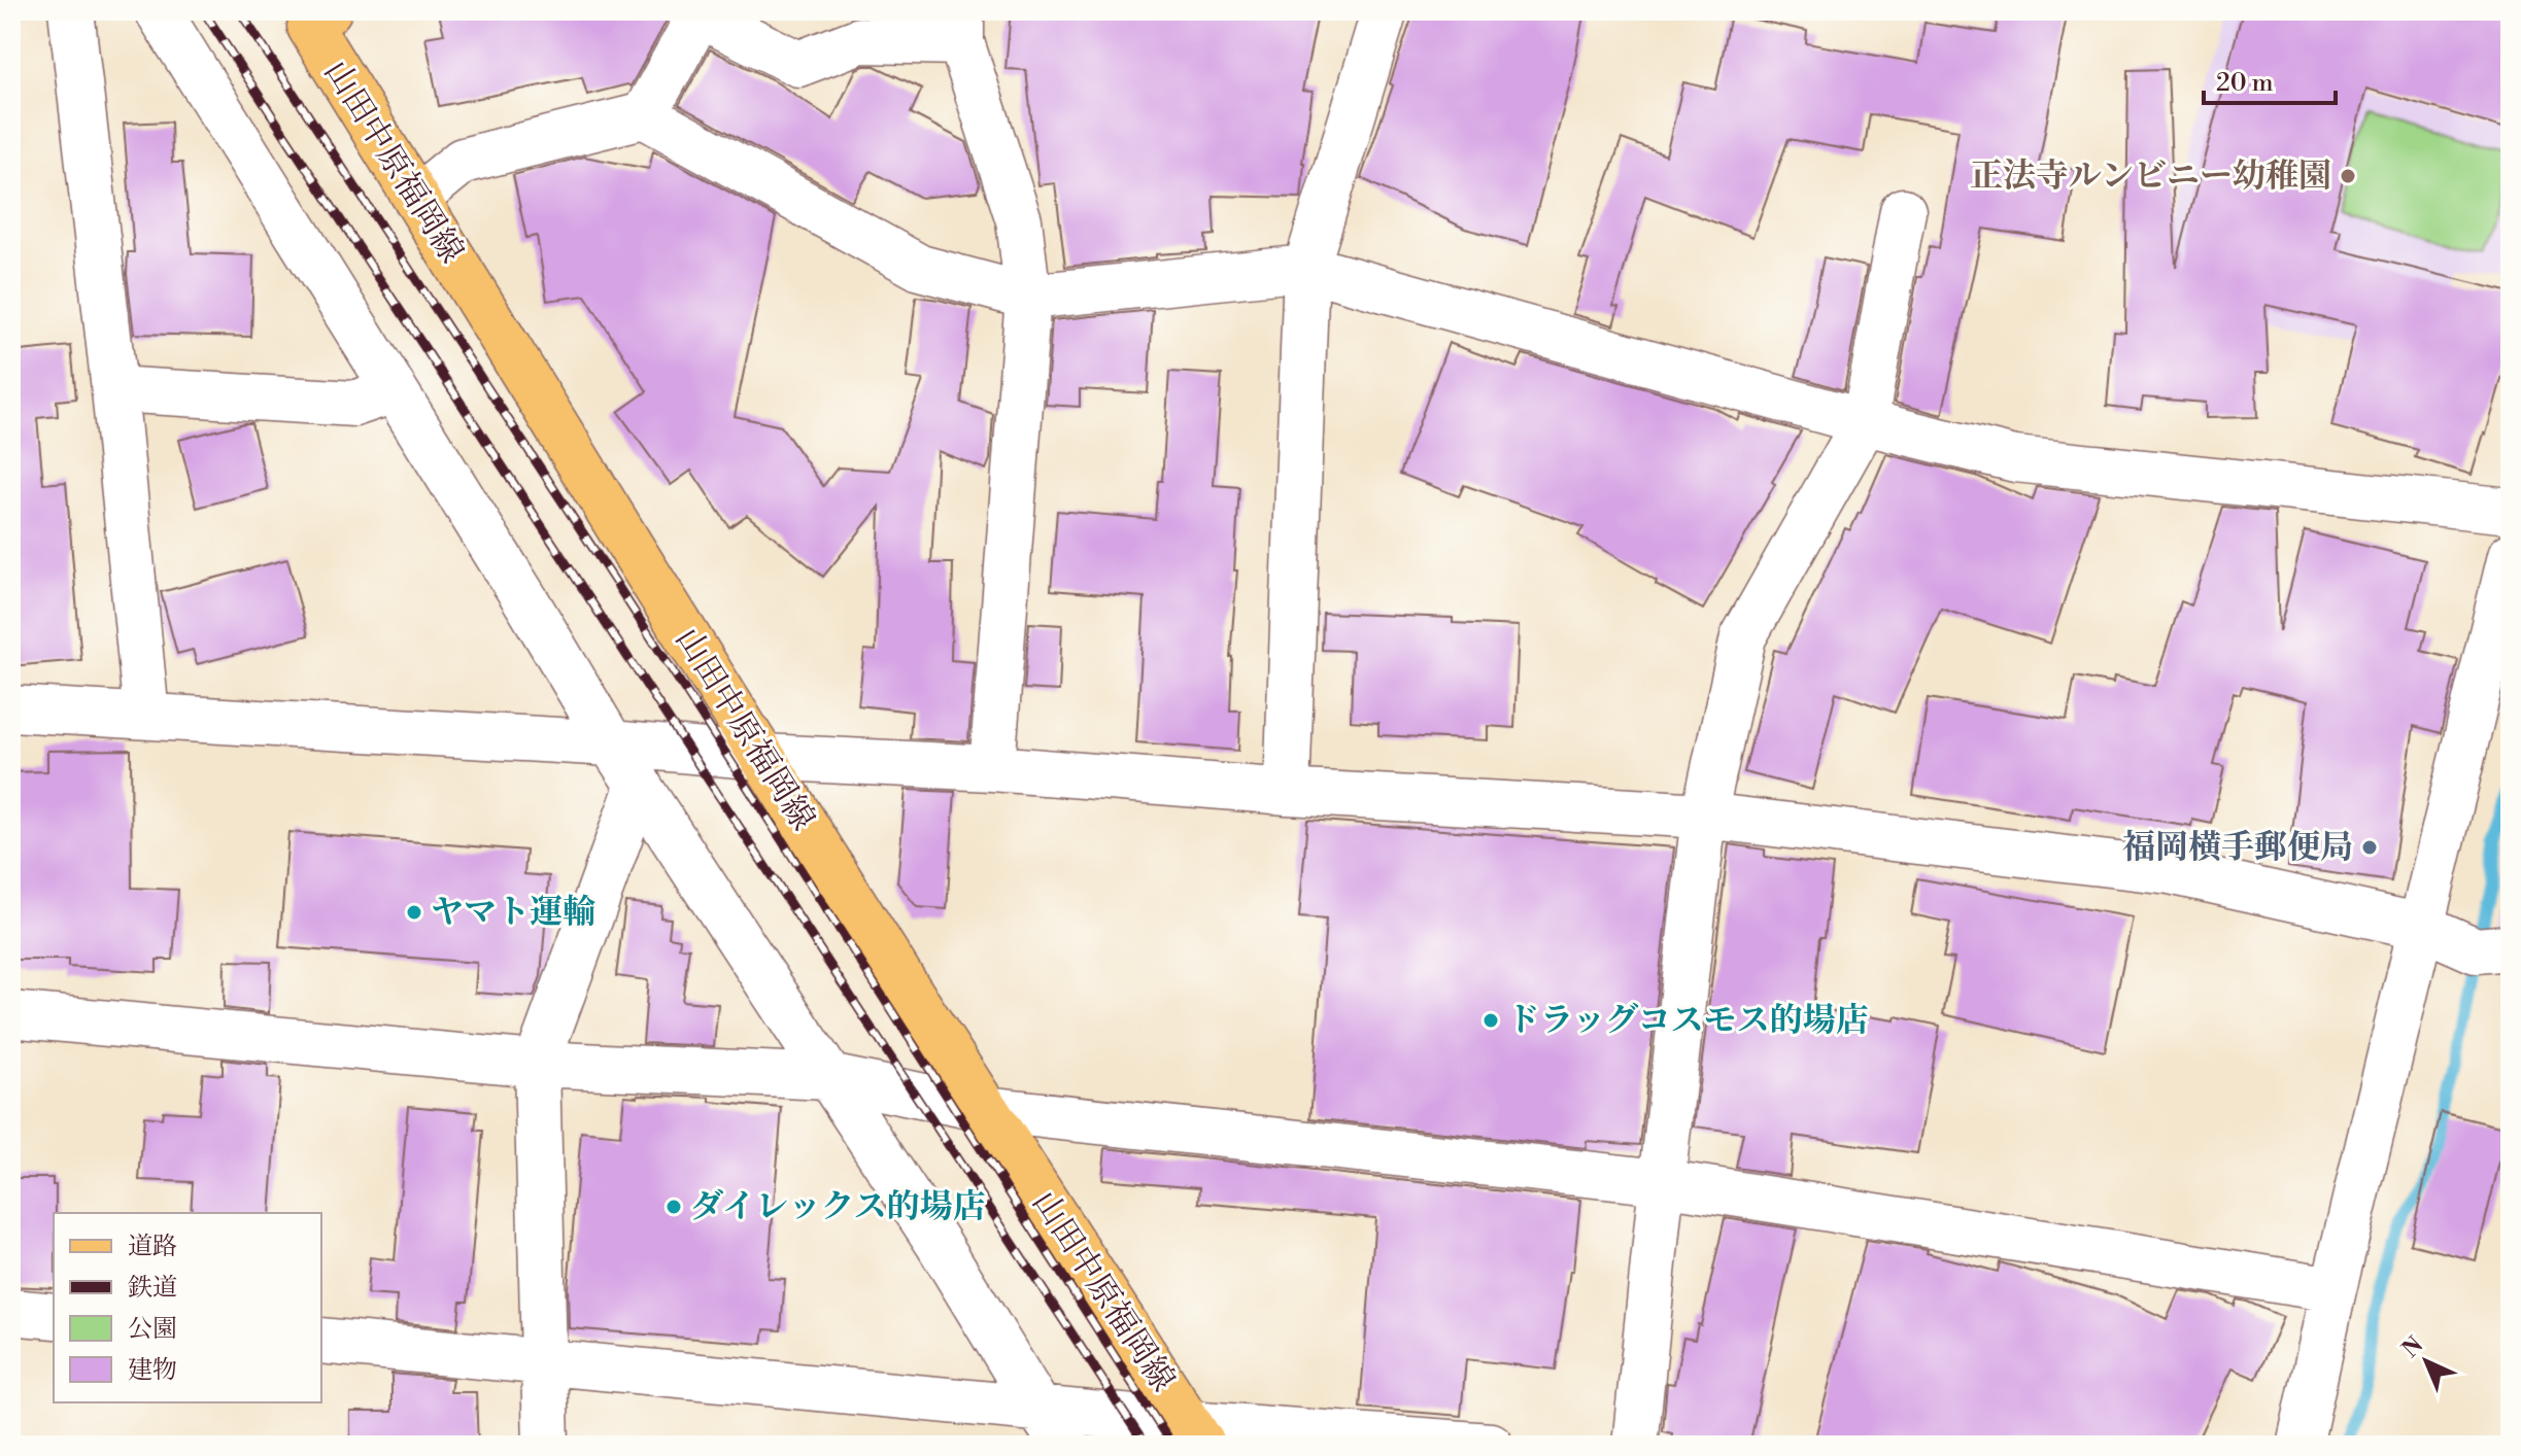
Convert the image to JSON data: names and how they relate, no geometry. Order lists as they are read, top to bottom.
{
  "streets": {
    "main road": ["山田中原福岡線"]
  },
  "places": [
    "正法寺ルンビニー幼稚園",
    "福岡横手郵便局",
    "ヤマト運輸",
    "ドラッグコスモス的場店",
    "ダイレックス的場店"
  ],
  "legend": [
    "道路",
    "鉄道",
    "公園",
    "建物"
  ],
  "scale_bar": "20 m",
  "north": "top left"
}
